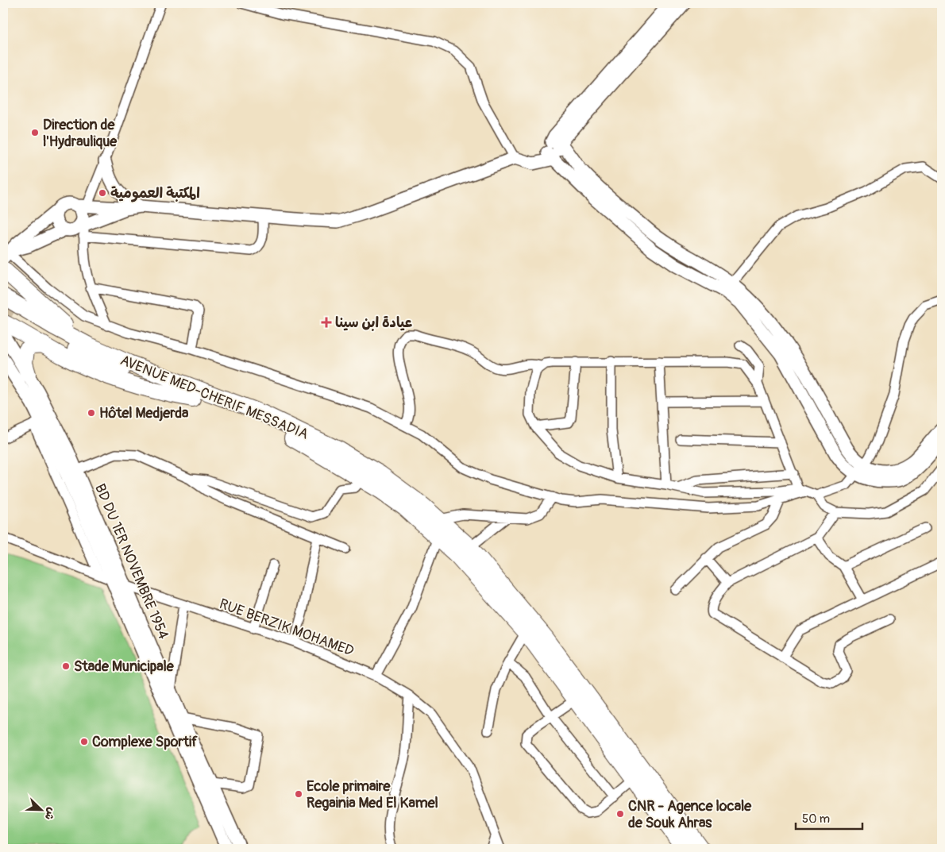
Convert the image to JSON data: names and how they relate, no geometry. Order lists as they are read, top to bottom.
{
  "streets": {
    "highway": ["AVENUE MED-CHERIF MESSADIA"],
    "street": ["BD DU 1ER NOVEMBRE 1954", "RUE BERZIK MOHAMED"]
  },
  "crossings": [
    ["BD DU 1ER NOVEMBRE 1954", "RUE BERZIK MOHAMED"]
  ],
  "places": {
    "other": [
      "Direction de l'Hydraulique",
      "المكتبة العمومية",
      "Hôtel Medjerda",
      "Stade Municipale",
      "Complexe Sportif",
      "Ecole primaire Regainia Med El Kamel",
      "CNR - Agence locale de Souk Ahras"
    ],
    "health": ["عيادة ابن سينا"]
  },
  "scale_bar": "50 m",
  "north": "bottom right"
}
